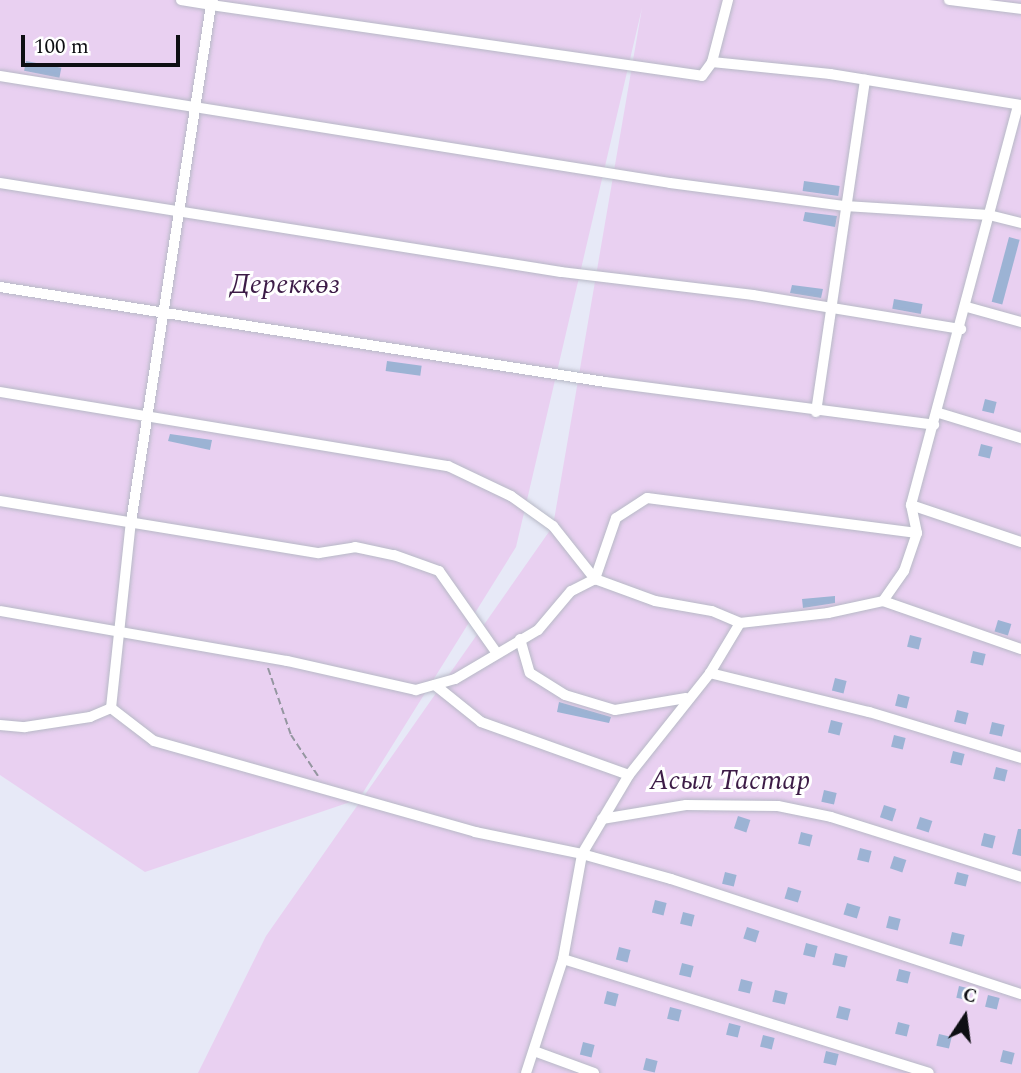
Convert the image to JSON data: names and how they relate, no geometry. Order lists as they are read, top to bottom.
{
  "parks": ["Дереккөз", "Асыл Тастар"],
  "scale_bar": "100 m",
  "north": "top"
}
